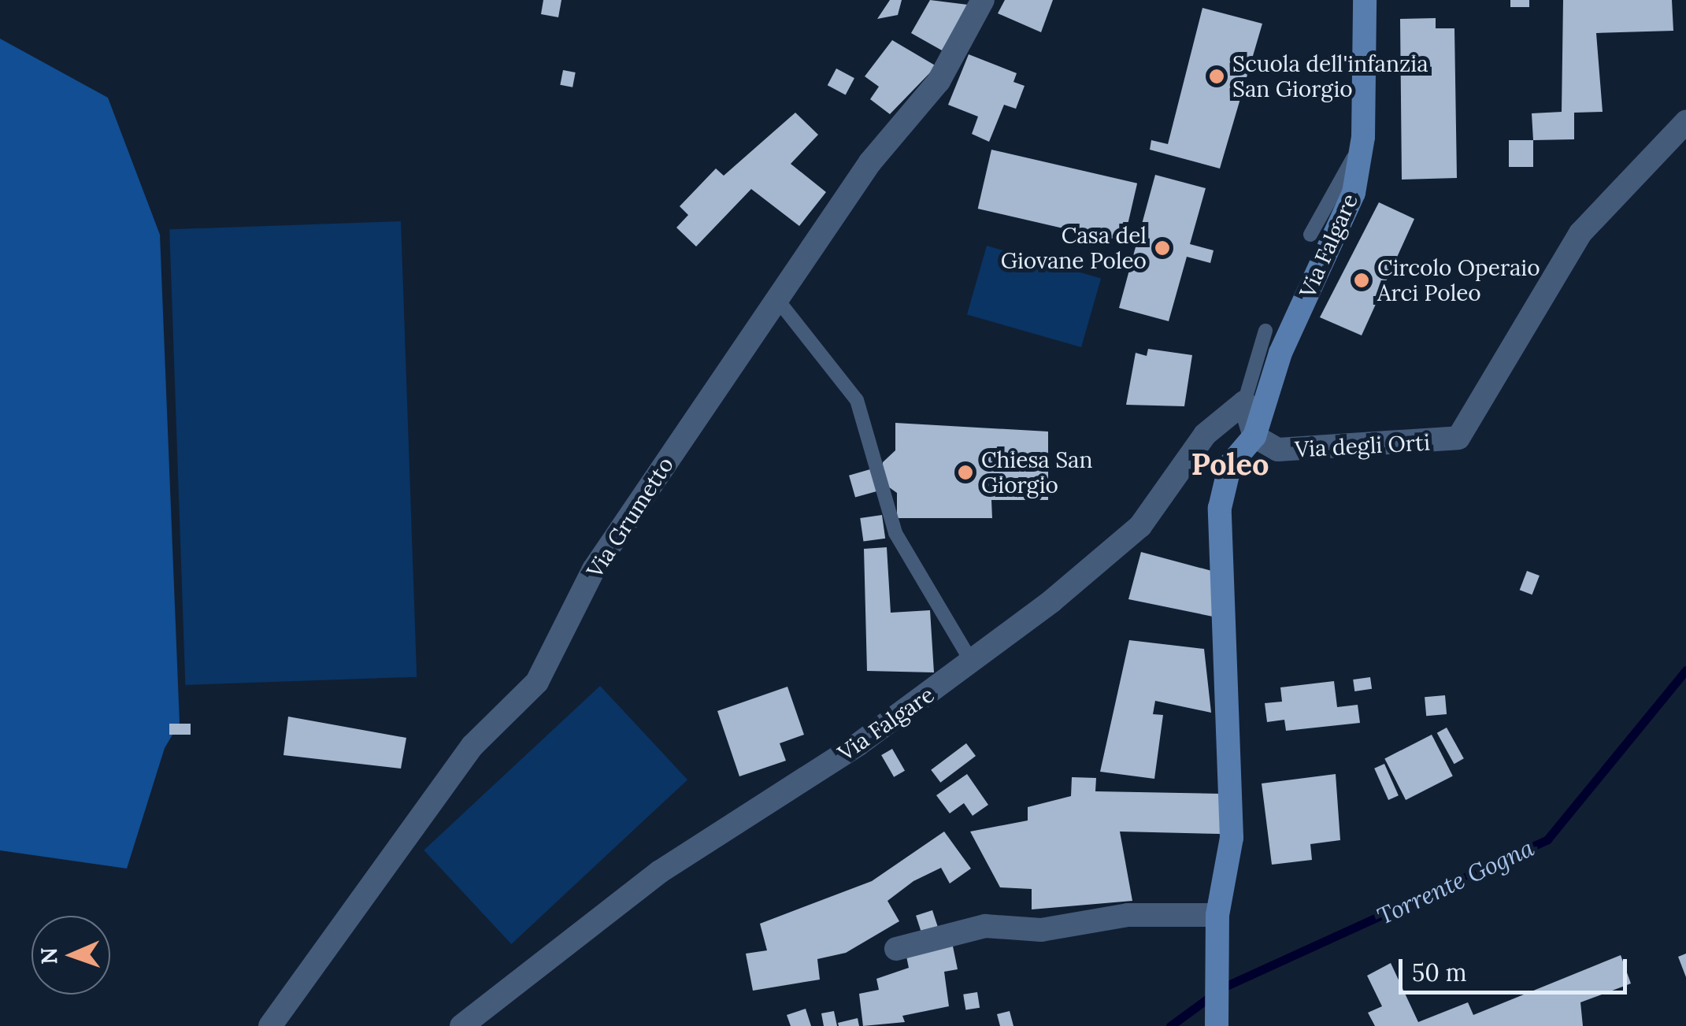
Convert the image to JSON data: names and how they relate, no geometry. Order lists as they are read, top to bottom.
{
  "streets": {
    "street": ["Via Falgare", "Via degli Orti", "Via Grumetto"]
  },
  "crossings": [
    ["Via Falgare", "Via degli Orti"]
  ],
  "districts": ["Poleo"],
  "water": ["Torrente Gogna"],
  "places": [
    "Scuola dell'infanzia San Giorgio",
    "Casa del Giovane Poleo",
    "Circolo Operaio Arci Poleo",
    "Chiesa San Giorgio"
  ],
  "scale_bar": "50 m",
  "north": "left"
}
